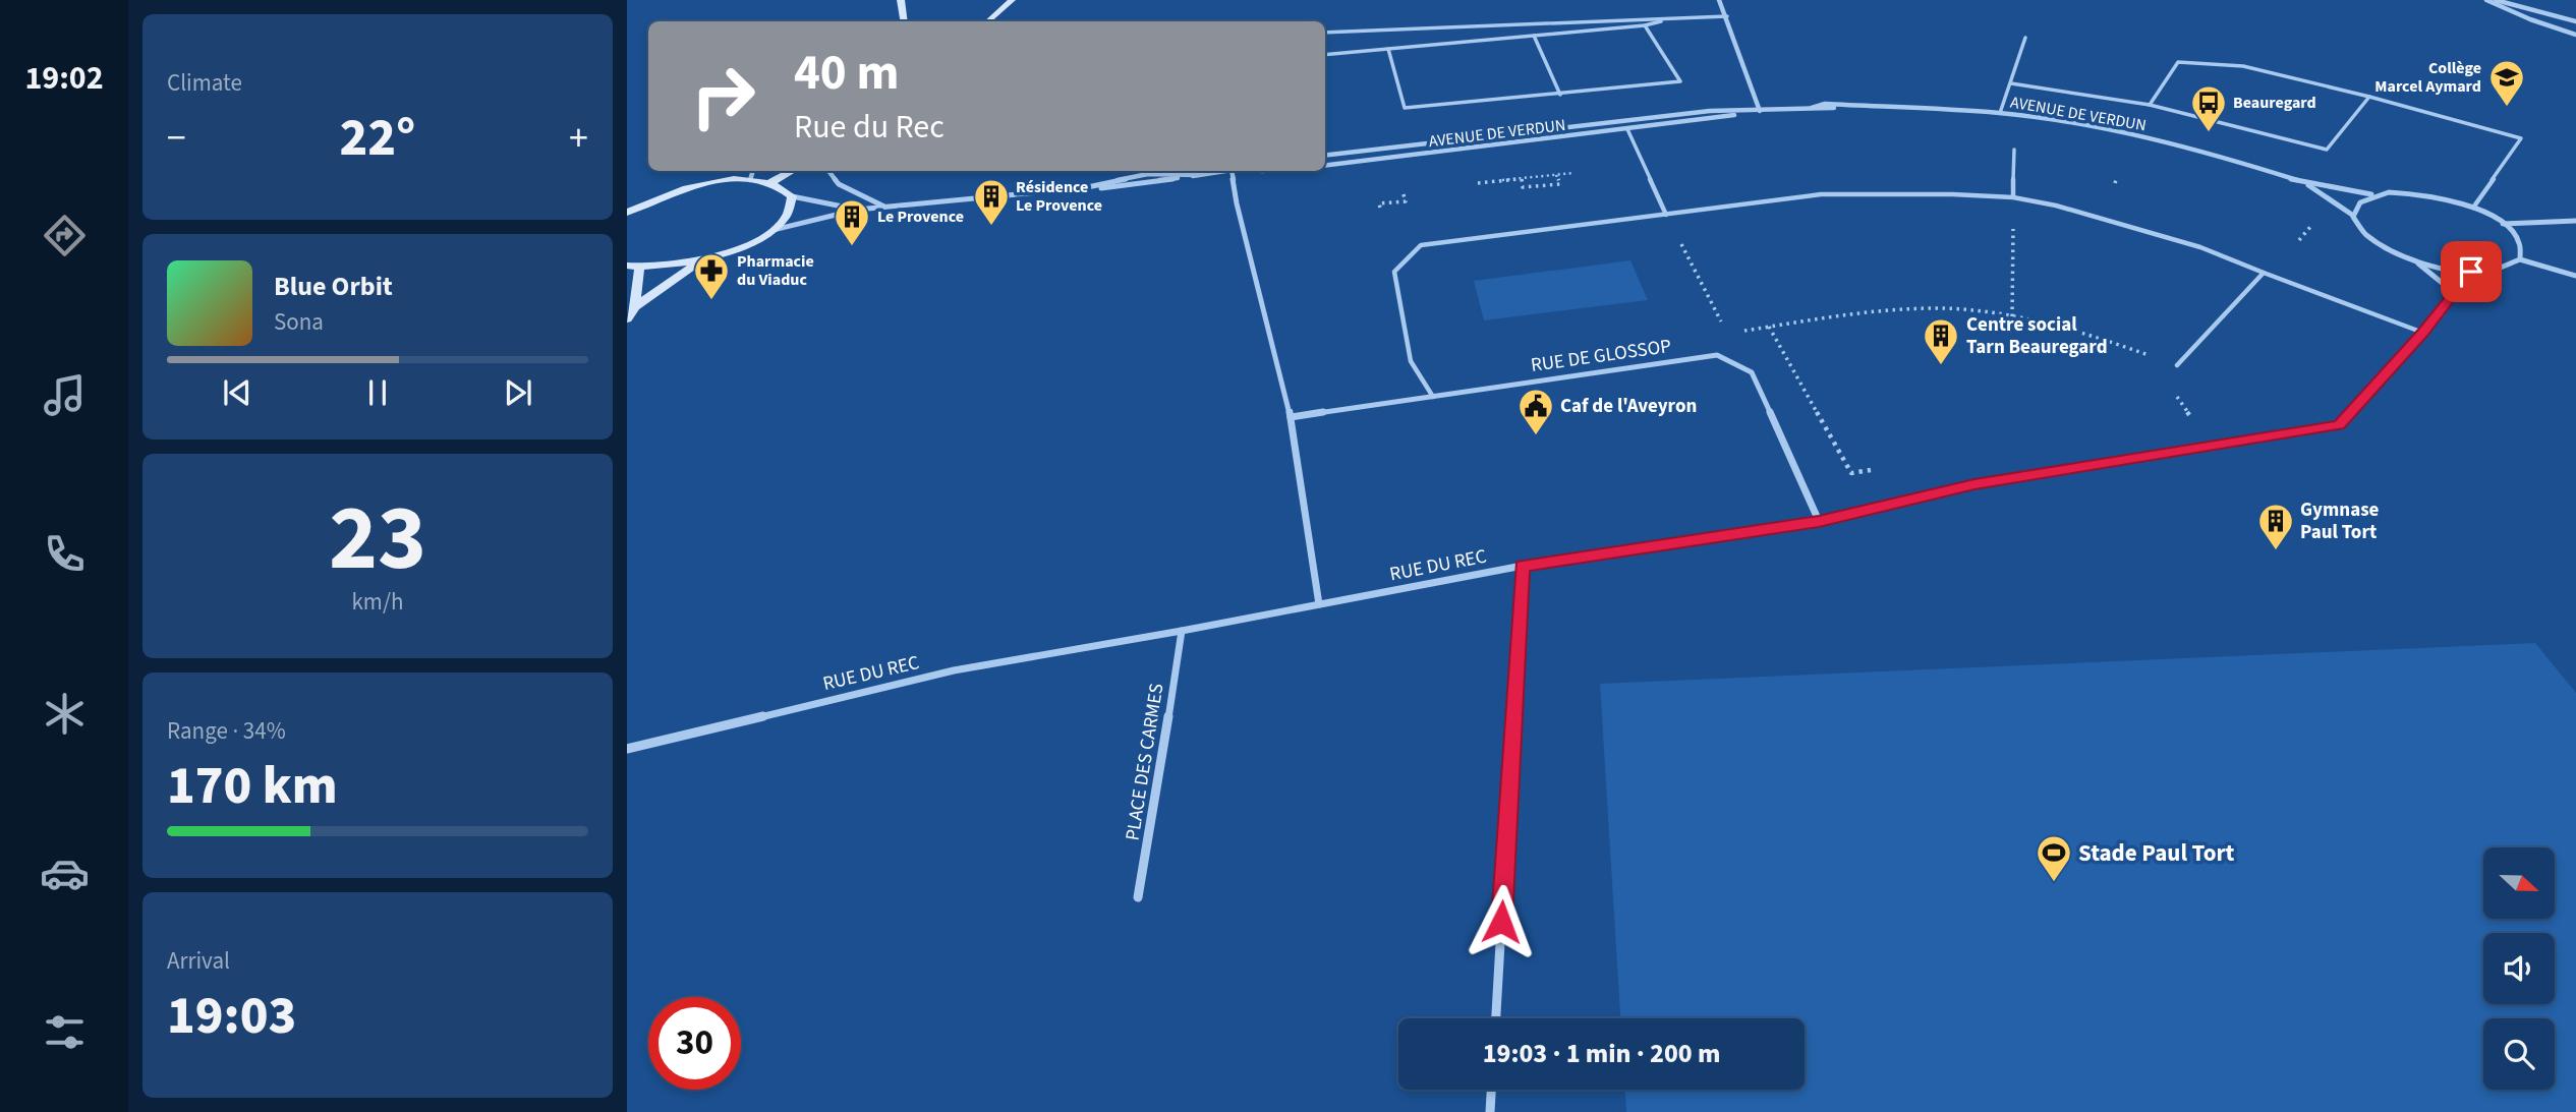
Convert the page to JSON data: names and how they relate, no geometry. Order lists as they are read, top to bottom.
{
  "streets": {
    "street": [
      "AVENUE DE VERDUN",
      "RUE DE GLOSSOP",
      "RUE DU REC",
      "PLACE DES CARMES"
    ]
  },
  "crossings": [
    ["RUE DE GLOSSOP", "RUE DU REC"],
    ["RUE DU REC", "PLACE DES CARMES"]
  ],
  "places": {
    "school or university": ["Collège Marcel Aymard"],
    "bus stop": ["Beauregard"],
    "building": [
      "Résidence Le Provence",
      "Le Provence",
      "Centre social Tarn Beauregard",
      "Gymnase Paul Tort"
    ],
    "pharmacy": ["Pharmacie du Viaduc"],
    "public building": ["Caf de l'Aveyron"],
    "sports": ["Stade Paul Tort"]
  },
  "north": "right",
  "page": {
    "tabs": "19:02",
    "tile": [
      "Climate",
      ["23", "km/h"],
      ["Range · 34%", "170 km"],
      ["Arrival", "19:03"]
    ],
    "turn": ["40 m", "Rue du Rec"],
    "heat": ["−", "22°", "+"],
    "song": ["Blue Orbit", "Sona"],
    "limit": "30",
    "trip": "19:03 · 1 min · 200 m"
  }
}
